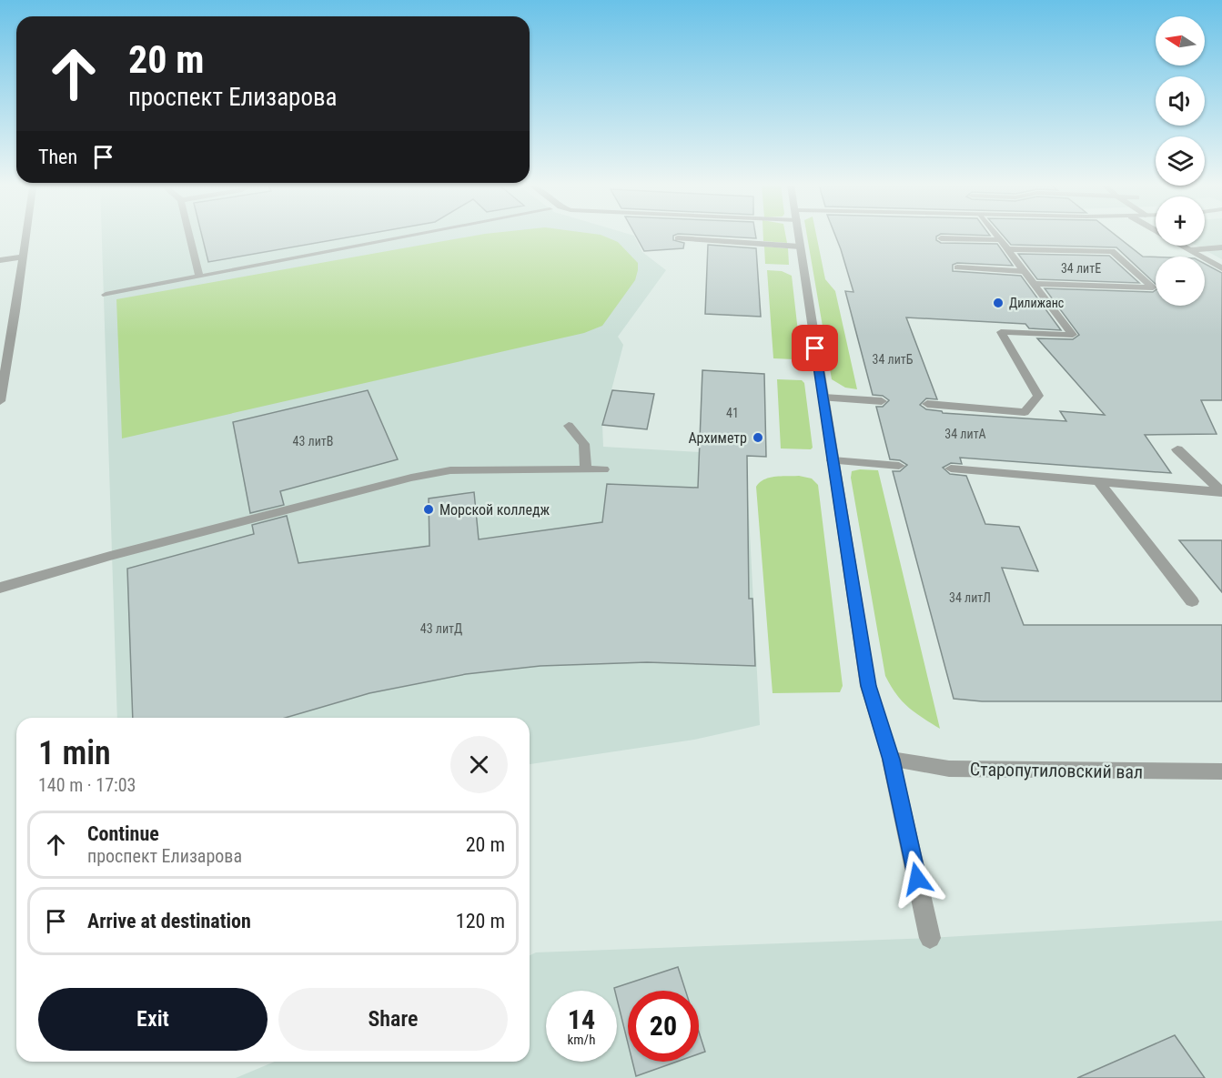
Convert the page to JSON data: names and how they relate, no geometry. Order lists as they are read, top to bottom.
{
  "streets": {
    "street": ["Старопутиловский вал"]
  },
  "places": ["Дилижанс", "Архиметр", "Морской колледж"],
  "house_numbers": [
    "34 литЕ",
    "34 литБ",
    "41",
    "34 литА",
    "43 литВ",
    "34 литЛ",
    "43 литД"
  ],
  "north": "left",
  "page": {
    "map_buttons": ["+", "−"],
    "turn": ["20 m", "проспект Елизарова"],
    "then": "Then",
    "heading": ["1 min", "140 m · 17:03"],
    "list": [
      {
        "name": "Continue",
        "note": "проспект Елизарова",
        "value": "20 m"
      },
      {
        "name": "Arrive at destination",
        "value": "120 m"
      }
    ],
    "buttons": ["Exit", "Share"],
    "speed": "14 km/h",
    "limit": "20"
  }
}
